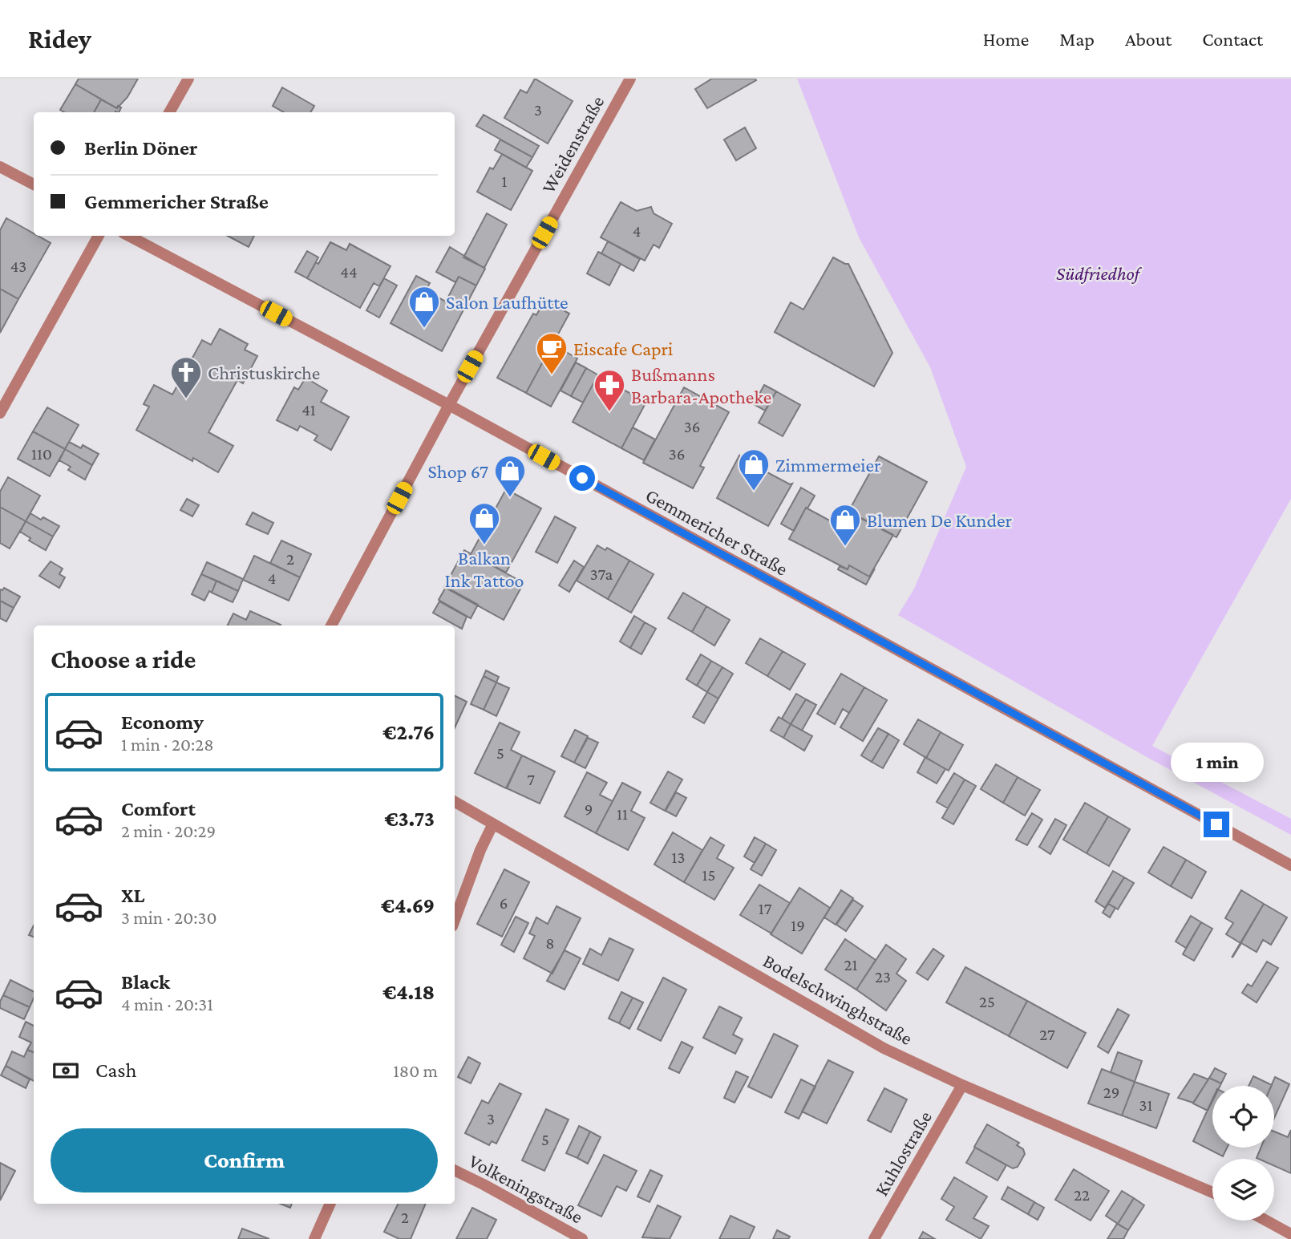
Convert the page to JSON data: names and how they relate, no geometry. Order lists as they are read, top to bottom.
{
  "streets": {
    "street": [
      "Weidenstraße",
      "Gemmericher Straße",
      "Bodelschwinghstraße",
      "Kuhlostraße",
      "Volkeningstraße"
    ]
  },
  "crossings": [
    ["Weidenstraße", "Gemmericher Straße"],
    ["Bodelschwinghstraße", "Kuhlostraße"]
  ],
  "parks": ["Südfriedhof"],
  "places": {
    "shop": [
      "Salon Laufhütte",
      "Zimmermeier",
      "Shop 67",
      "Balkan Ink Tattoo",
      "Blumen De Kunder"
    ],
    "cafe": ["Eiscafe Capri"],
    "church": ["Christuskirche"],
    "pharmacy": ["Bußmanns Barbara-Apotheke"]
  },
  "house_numbers": [
    "3",
    "1",
    "4",
    "43",
    "44",
    "41",
    "36",
    "110",
    "36",
    "2",
    "37a",
    "4",
    "5",
    "7",
    "9",
    "11",
    "13",
    "15",
    "6",
    "17",
    "19",
    "8",
    "21",
    "23",
    "25",
    "27",
    "29",
    "31",
    "3",
    "5",
    "22",
    "2"
  ],
  "page": {
    "header": "Ridey",
    "nav": [
      "Home",
      "Map",
      "About",
      "Contact"
    ],
    "banner": ["Berlin Döner", "Gemmericher Straße"],
    "heading": "Choose a ride",
    "list": [
      {
        "name": "Economy",
        "note": "1 min · 20:28",
        "value": "€2.76"
      },
      {
        "name": "Comfort",
        "note": "2 min · 20:29",
        "value": "€3.73"
      },
      {
        "name": "XL",
        "note": "3 min · 20:30",
        "value": "€4.69"
      },
      {
        "name": "Black",
        "note": "4 min · 20:31",
        "value": "€4.18"
      }
    ],
    "bubble": "1 min",
    "pay": ["Cash", "180 m"],
    "buttons": "Confirm"
  }
}
